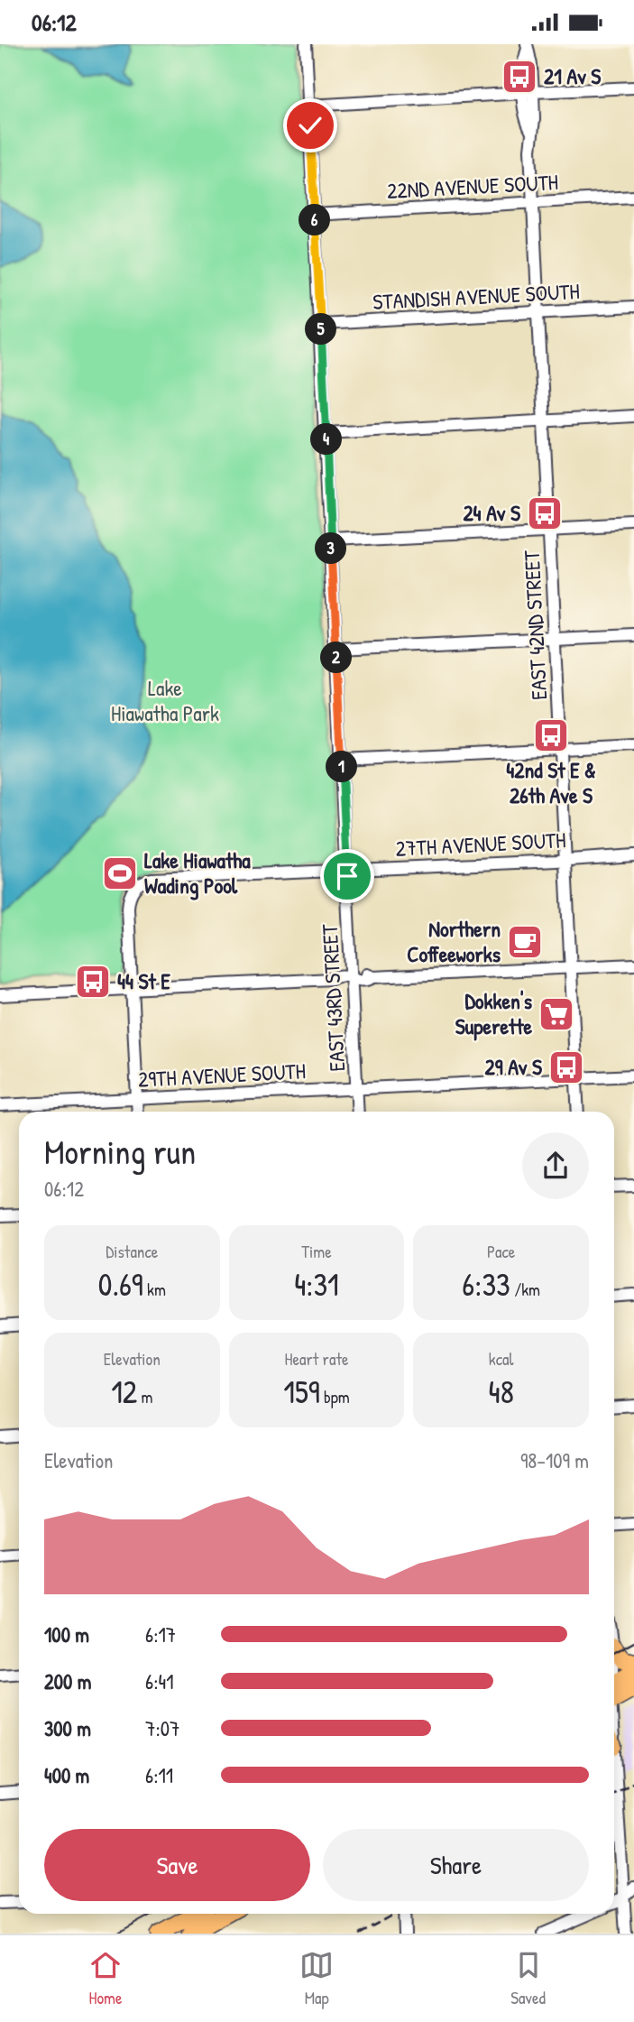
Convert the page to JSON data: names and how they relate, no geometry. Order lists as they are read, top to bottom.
{
  "streets": {
    "street": [
      "22ND AVENUE SOUTH",
      "STANDISH AVENUE SOUTH",
      "EAST 42ND STREET",
      "27TH AVENUE SOUTH",
      "EAST 43RD STREET",
      "29TH AVENUE SOUTH"
    ]
  },
  "crossings": [
    ["22ND AVENUE SOUTH", "EAST 42ND STREET"],
    ["22ND AVENUE SOUTH", "EAST 43RD STREET"],
    ["STANDISH AVENUE SOUTH", "EAST 42ND STREET"],
    ["STANDISH AVENUE SOUTH", "EAST 43RD STREET"],
    ["EAST 42ND STREET", "27TH AVENUE SOUTH"],
    ["EAST 42ND STREET", "29TH AVENUE SOUTH"],
    ["27TH AVENUE SOUTH", "EAST 43RD STREET"],
    ["EAST 43RD STREET", "29TH AVENUE SOUTH"]
  ],
  "parks": ["Lake Hiawatha Park"],
  "places": {
    "bus stop": [
      "21 Av S",
      "24 Av S",
      "42nd St E & 26th Ave S",
      "44 St E",
      "29 Av S"
    ],
    "sports": ["Lake Hiawatha Wading Pool"],
    "cafe": ["Northern Coffeeworks"],
    "supermarket": ["Dokken's Superette"]
  },
  "page": {
    "status": "06:12",
    "pins": [
      "6",
      "5",
      "4",
      "3",
      "2",
      "1"
    ],
    "heading": ["Morning run", "06:12"],
    "stats": [
      ["Distance", "0.69 km"],
      ["Time", "4:31"],
      ["Pace", "6:33 /km"],
      ["Elevation", "12 m"],
      ["Heart rate", "159 bpm"],
      ["kcal", "48"]
    ],
    "chart": ["Elevation", "98–109 m"],
    "list": [
      {
        "name": "100 m",
        "note": "6:17"
      },
      {
        "name": "200 m",
        "note": "6:41"
      },
      {
        "name": "300 m",
        "note": "7:07"
      },
      {
        "name": "400 m",
        "note": "6:11"
      }
    ],
    "buttons": ["Save", "Share"],
    "tabs": ["Home", "Map", "Saved"]
  }
}
